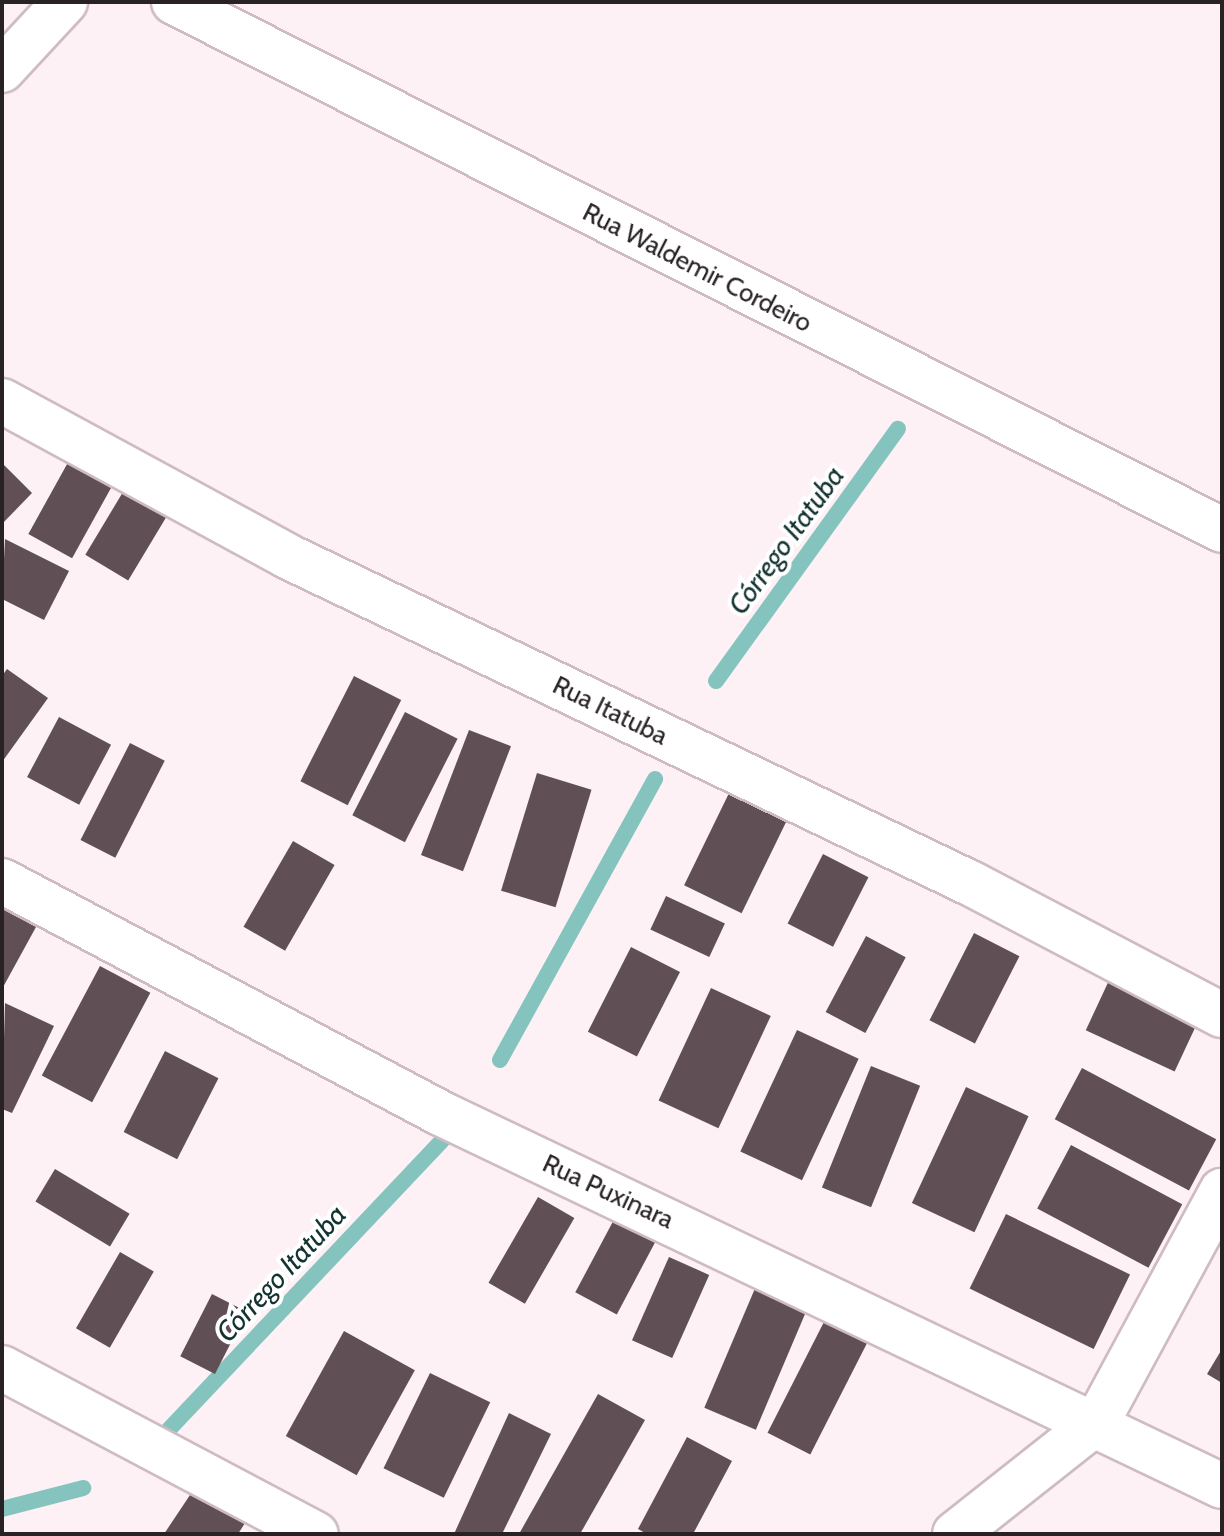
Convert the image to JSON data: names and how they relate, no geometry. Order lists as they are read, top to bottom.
{
  "streets": {
    "street": ["Rua Waldemir Cordeiro", "Rua Itatuba", "Rua Puxinara"]
  },
  "water": ["Córrego Itatuba"]
}
